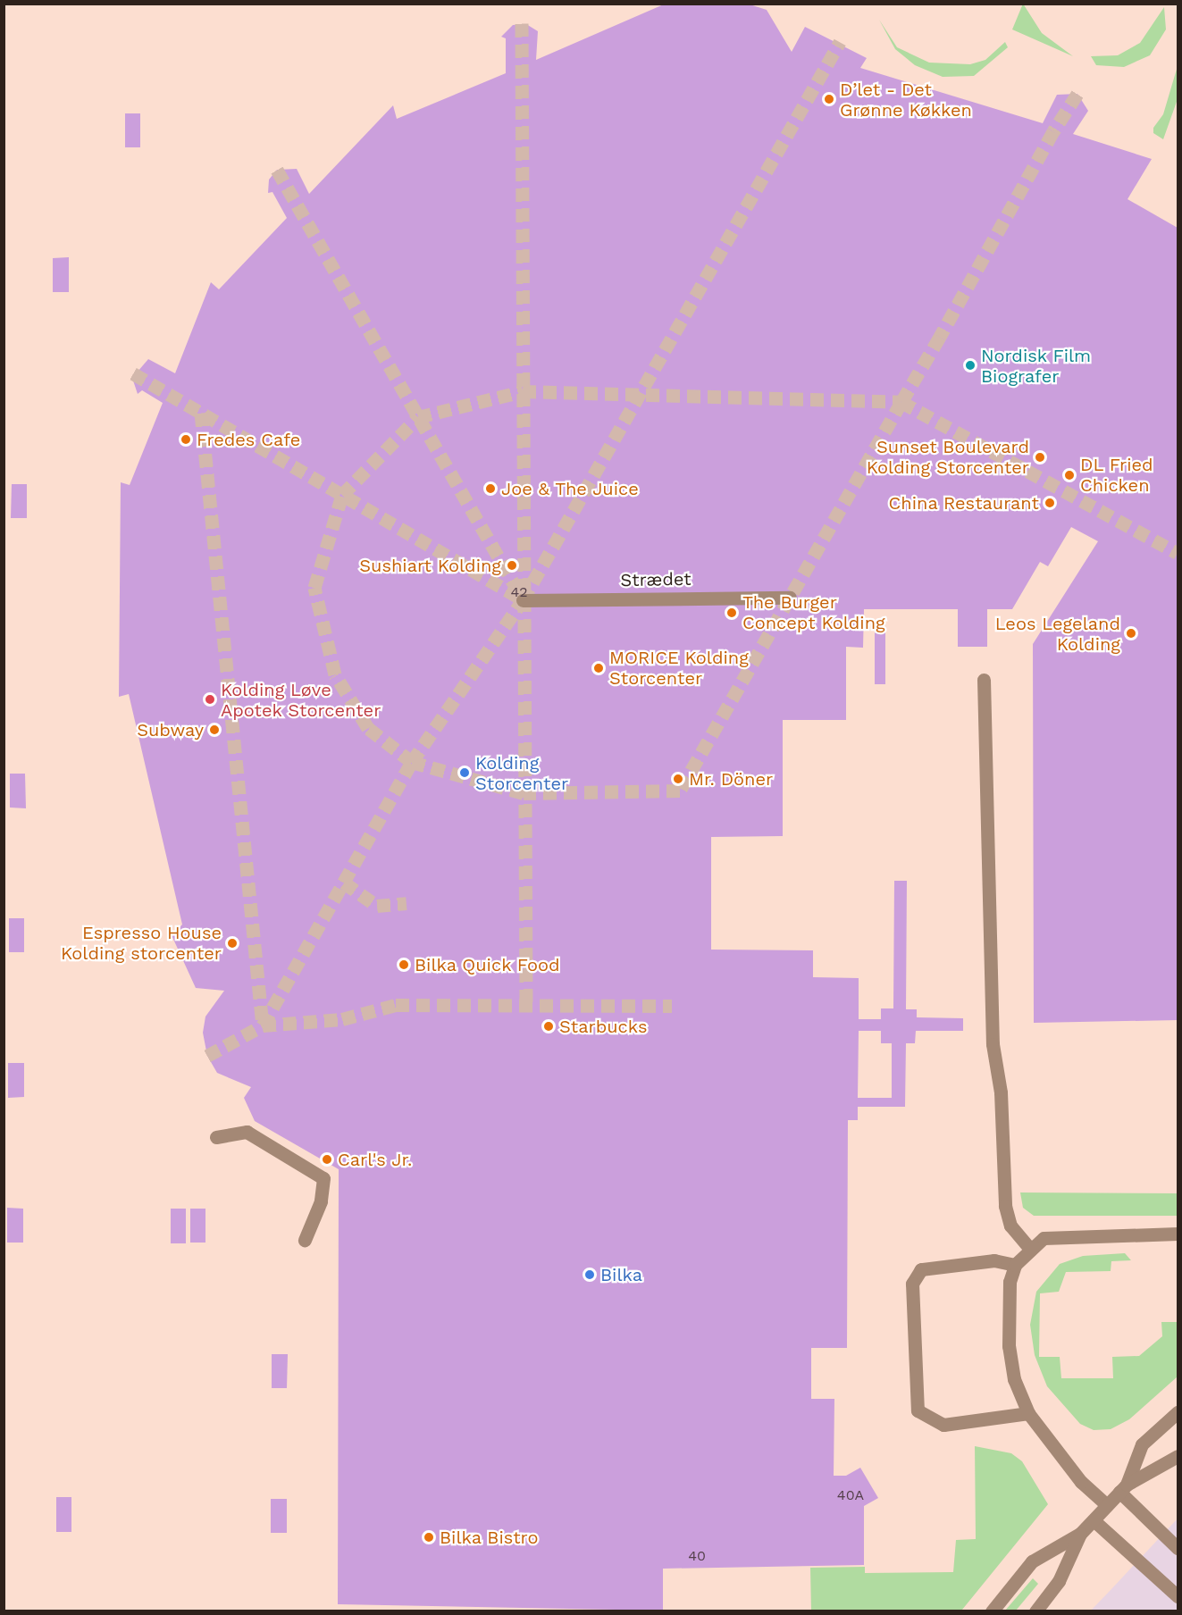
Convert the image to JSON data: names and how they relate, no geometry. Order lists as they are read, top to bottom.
{
  "streets": {
    "street": ["Strædet"]
  },
  "places": [
    "D’let - Det Grønne Køkken",
    "Nordisk Film Biografer",
    "Fredes Cafe",
    "Sunset Boulevard Kolding Storcenter",
    "DL Fried Chicken",
    "Joe & The Juice",
    "China Restaurant",
    "Sushiart Kolding",
    "The Burger Concept Kolding",
    "Leos Legeland Kolding",
    "MORICE Kolding Storcenter",
    "Kolding Løve Apotek Storcenter",
    "Subway",
    "Kolding Storcenter",
    "Mr. Döner",
    "Espresso House Kolding storcenter",
    "Bilka Quick Food",
    "Starbucks",
    "Carl's Jr.",
    "Bilka",
    "Bilka Bistro"
  ],
  "house_numbers": ["42", "40A", "40"]
}
